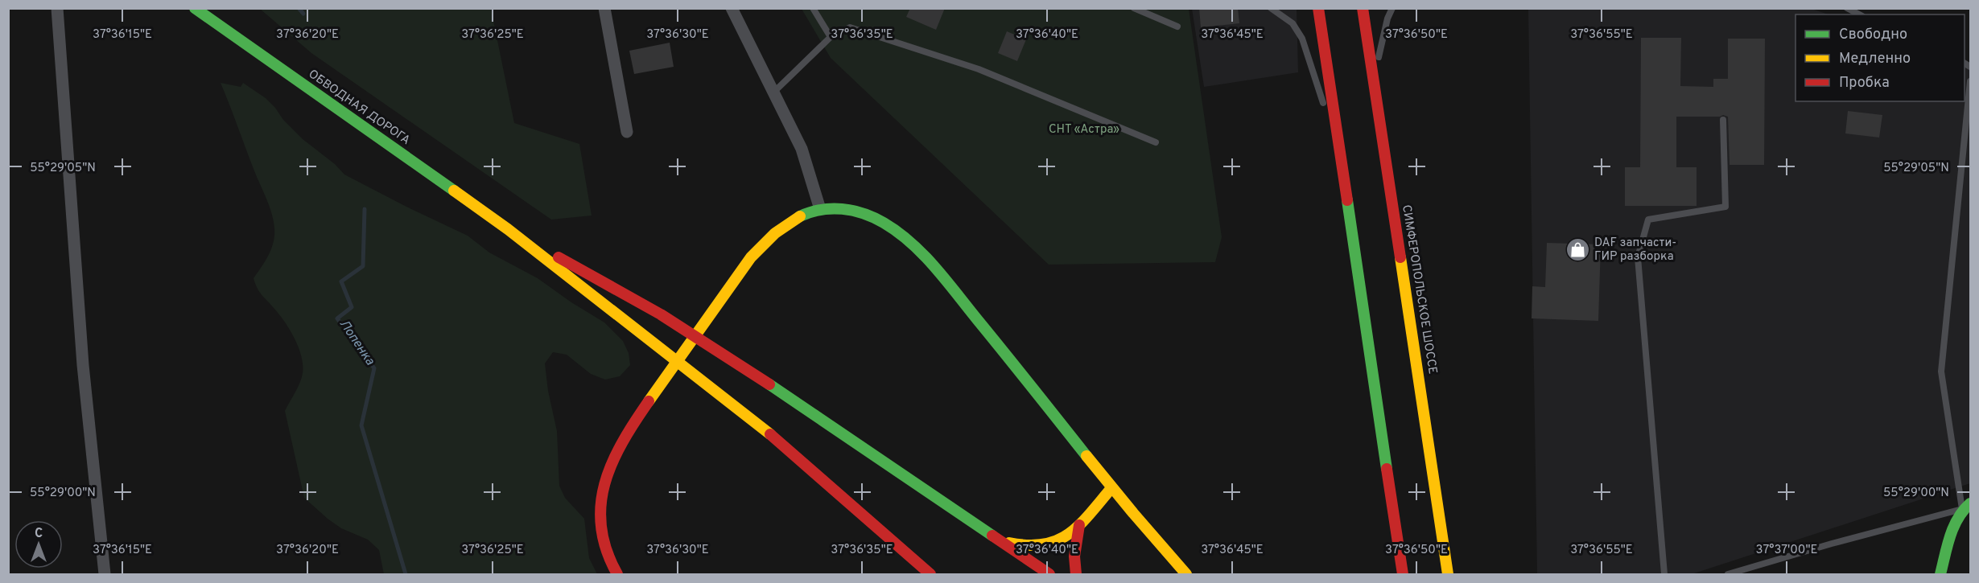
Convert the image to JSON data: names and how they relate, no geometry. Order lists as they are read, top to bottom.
{
  "streets": {
    "main road": ["ОБВОДНАЯ ДОРОГА", "СИМФЕРОПОЛЬСКОЕ ШОССЕ"]
  },
  "water": ["Лопенка"],
  "parks": ["СНТ «Астра»"],
  "places": {
    "shop": ["DAF запчасти- ГИР разборка"]
  },
  "legend": ["Свободно", "Медленно", "Пробка"],
  "north": "top",
  "coordinates": [
    "37°36'15\"E",
    "37°36'20\"E",
    "37°36'25\"E",
    "37°36'30\"E",
    "37°36'35\"E",
    "37°36'40\"E",
    "37°36'45\"E",
    "37°36'50\"E",
    "37°36'55\"E",
    "55°29'05\"N",
    "55°29'00\"N",
    "37°37'00\"E"
  ]
}
